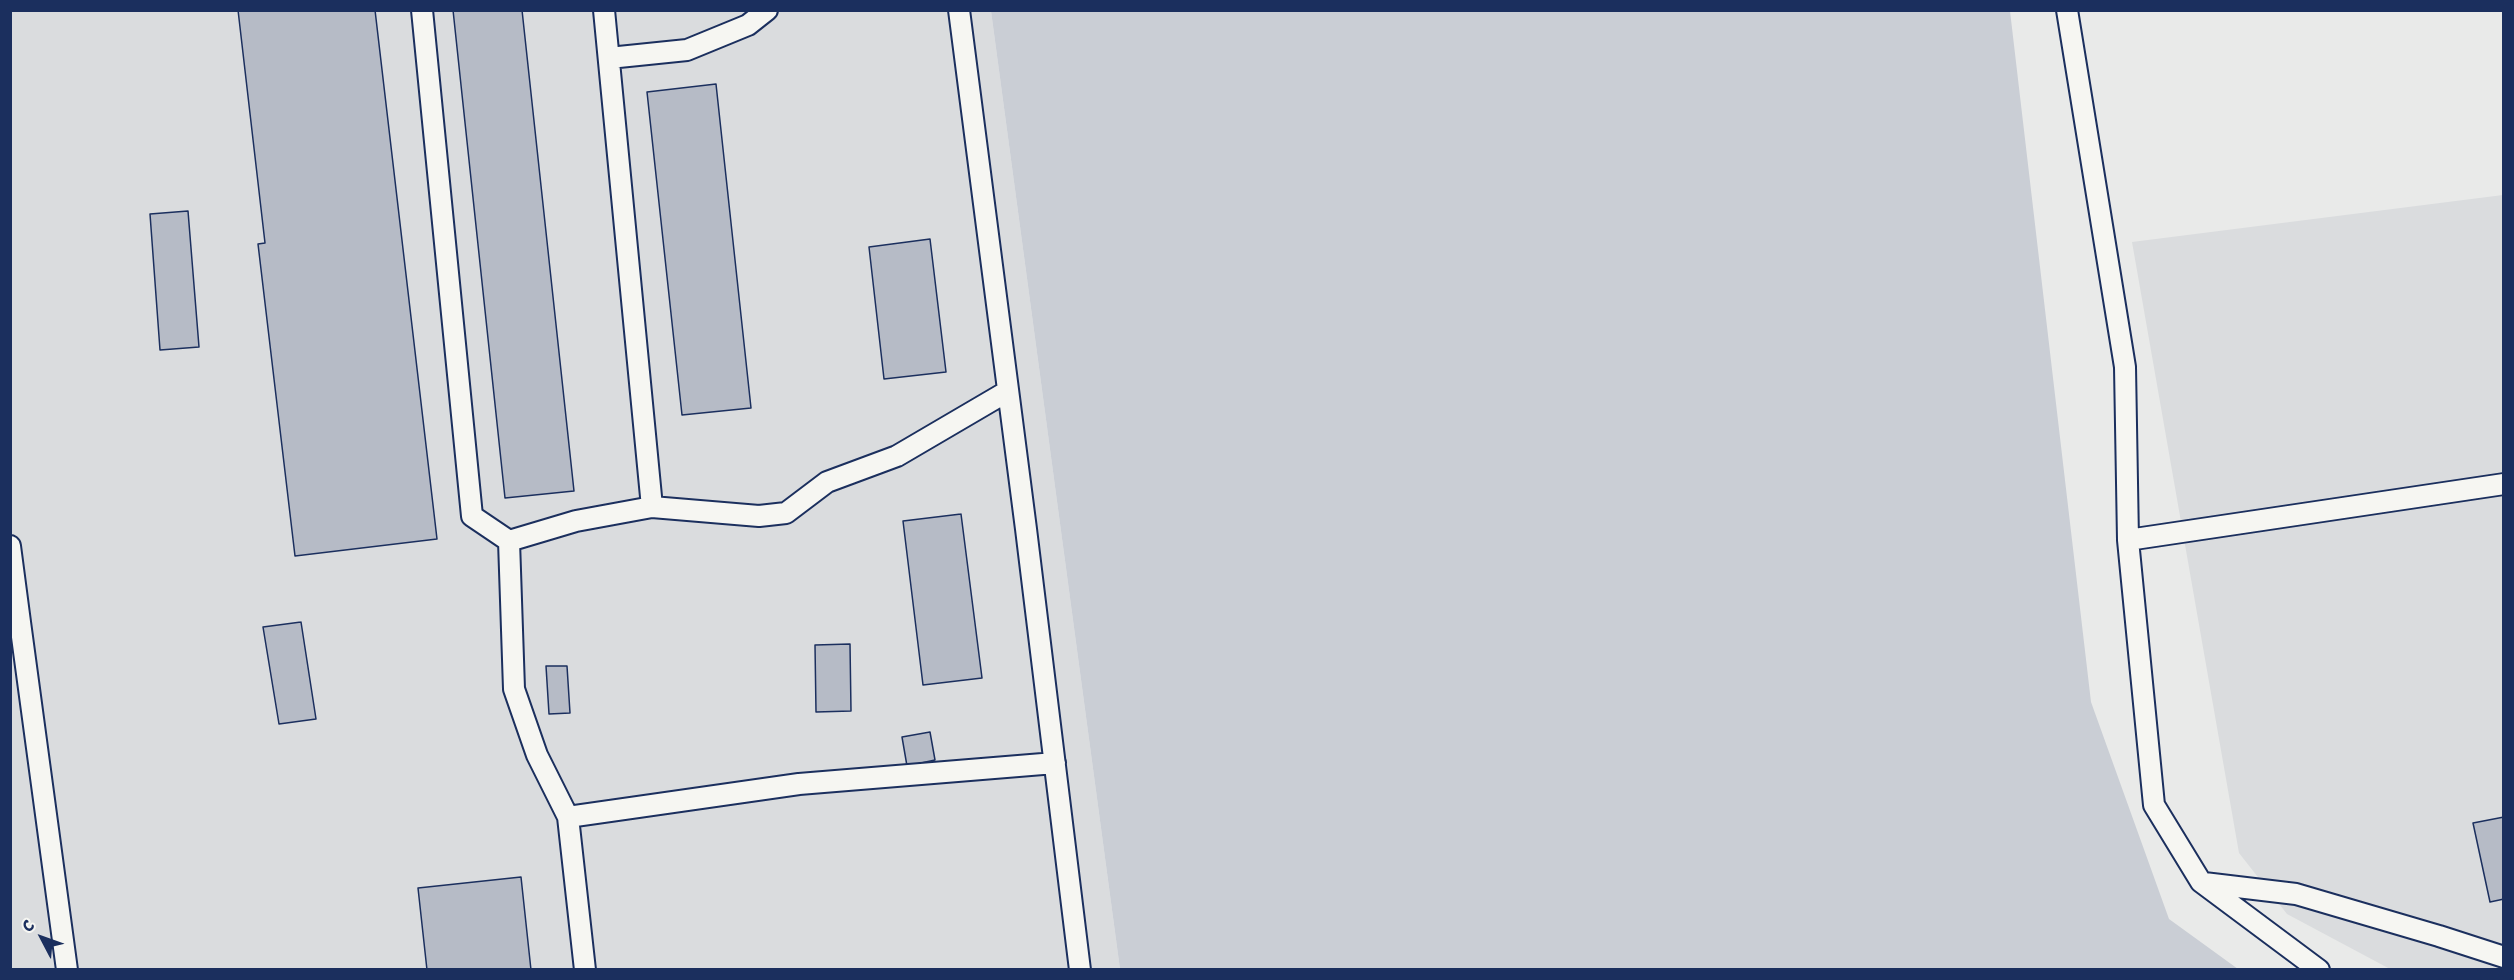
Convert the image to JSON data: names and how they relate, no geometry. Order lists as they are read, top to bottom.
{
  "north": "top left"
}
